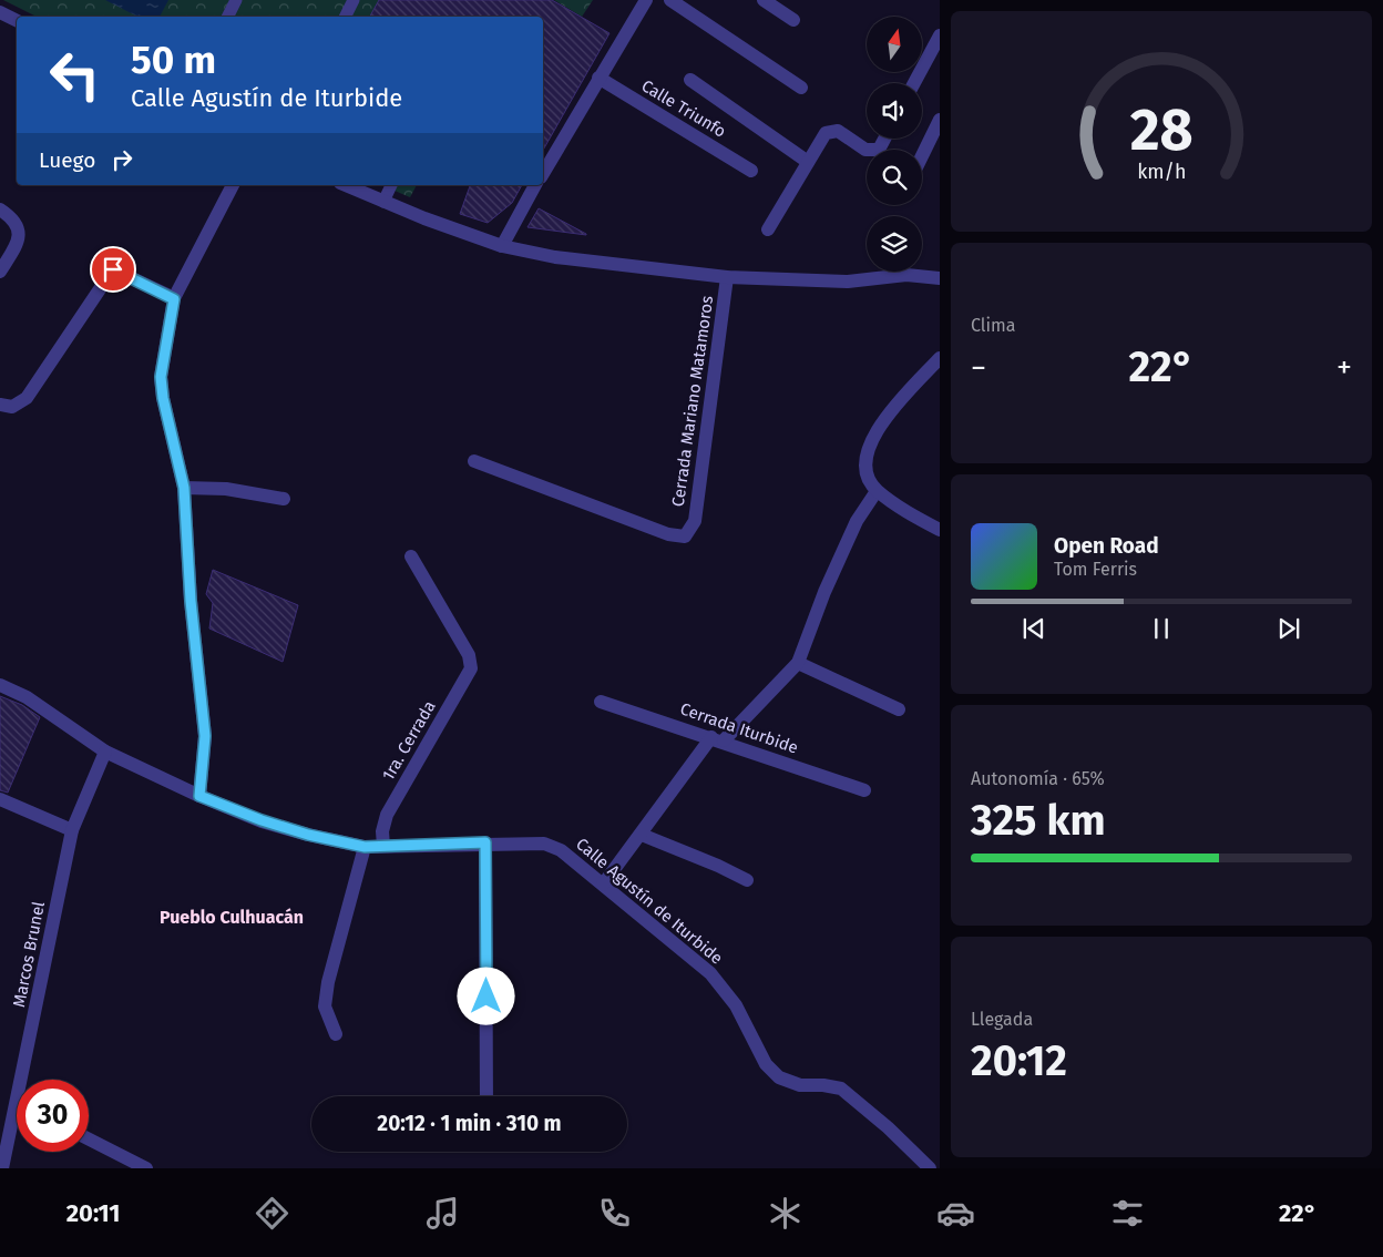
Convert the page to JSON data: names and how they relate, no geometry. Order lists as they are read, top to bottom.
{
  "streets": {
    "street": [
      "Calle Triunfo",
      "Cerrada Mariano Matamoros",
      "Cerrada Iturbide",
      "1ra. Cerrada",
      "Calle Agustín de Iturbide",
      "Marcos Brunel"
    ]
  },
  "crossings": [
    ["1ra. Cerrada", "Calle Agustín de Iturbide"],
    ["Calle Agustín de Iturbide", "Marcos Brunel"]
  ],
  "districts": ["Pueblo Culhuacán"],
  "north": "top",
  "page": {
    "turn": ["50 m", "Calle Agustín de Iturbide"],
    "then": "Luego",
    "tile": [
      "Clima",
      ["Autonomía · 65%", "325 km"],
      ["Llegada", "20:12"]
    ],
    "heat": ["−", "22°", "+"],
    "song": ["Open Road", "Tom Ferris"],
    "limit": "30",
    "trip": "20:12 · 1 min · 310 m",
    "tabs": ["20:11", "22°"],
    "gauge": ["28", "km/h"]
  }
}
